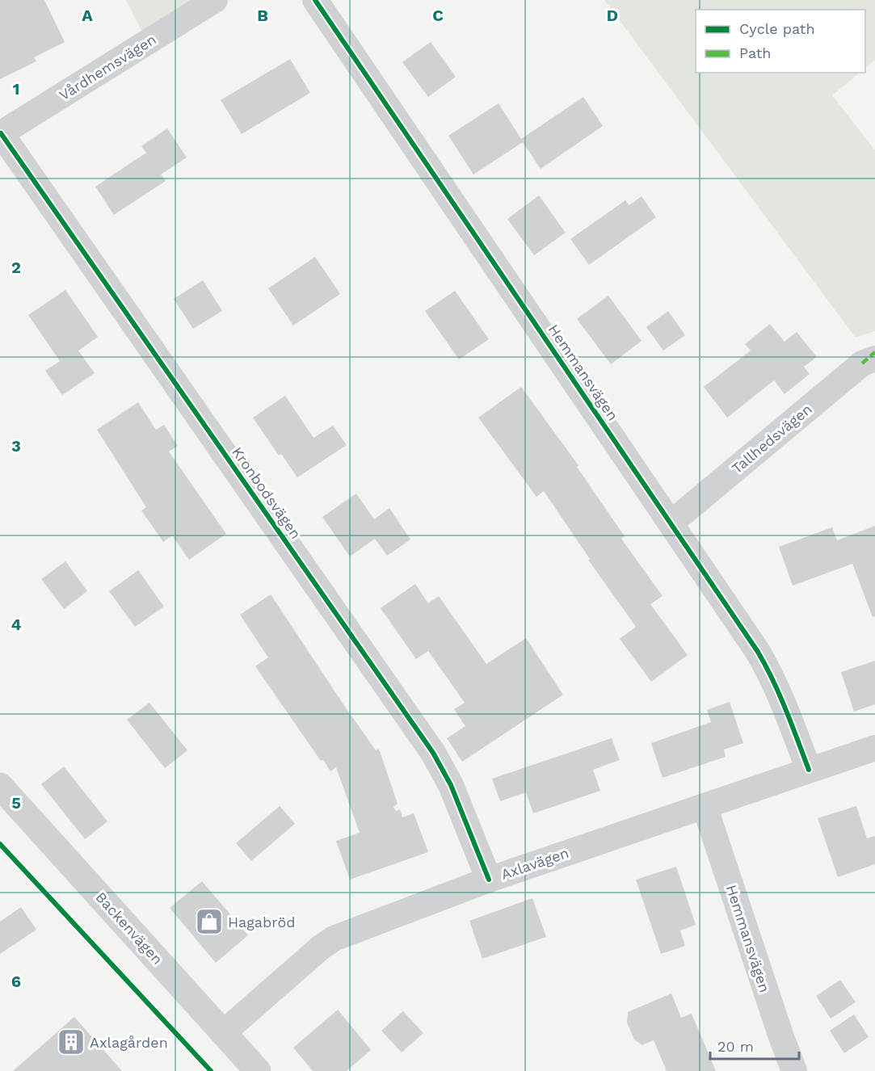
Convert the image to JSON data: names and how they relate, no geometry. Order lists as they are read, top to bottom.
{
  "streets": {
    "street": [
      "Vårdhemsvägen",
      "Hemmansvägen",
      "Tallhedsvägen",
      "Kronbodsvägen",
      "Axlavägen",
      "Backenvägen"
    ]
  },
  "crossings": [
    ["Vårdhemsvägen", "Kronbodsvägen"],
    ["Hemmansvägen", "Tallhedsvägen"],
    ["Hemmansvägen", "Axlavägen"],
    ["Kronbodsvägen", "Axlavägen"],
    ["Axlavägen", "Backenvägen"]
  ],
  "places": {
    "shop": ["Hagabröd"],
    "building": ["Axlagården"]
  },
  "legend": ["Cycle path", "Path"],
  "scale_bar": "20 m",
  "grid": {
    "columns": [
      "A",
      "B",
      "C",
      "D"
    ],
    "rows": [
      "1",
      "2",
      "3",
      "4",
      "5",
      "6"
    ]
  }
}
